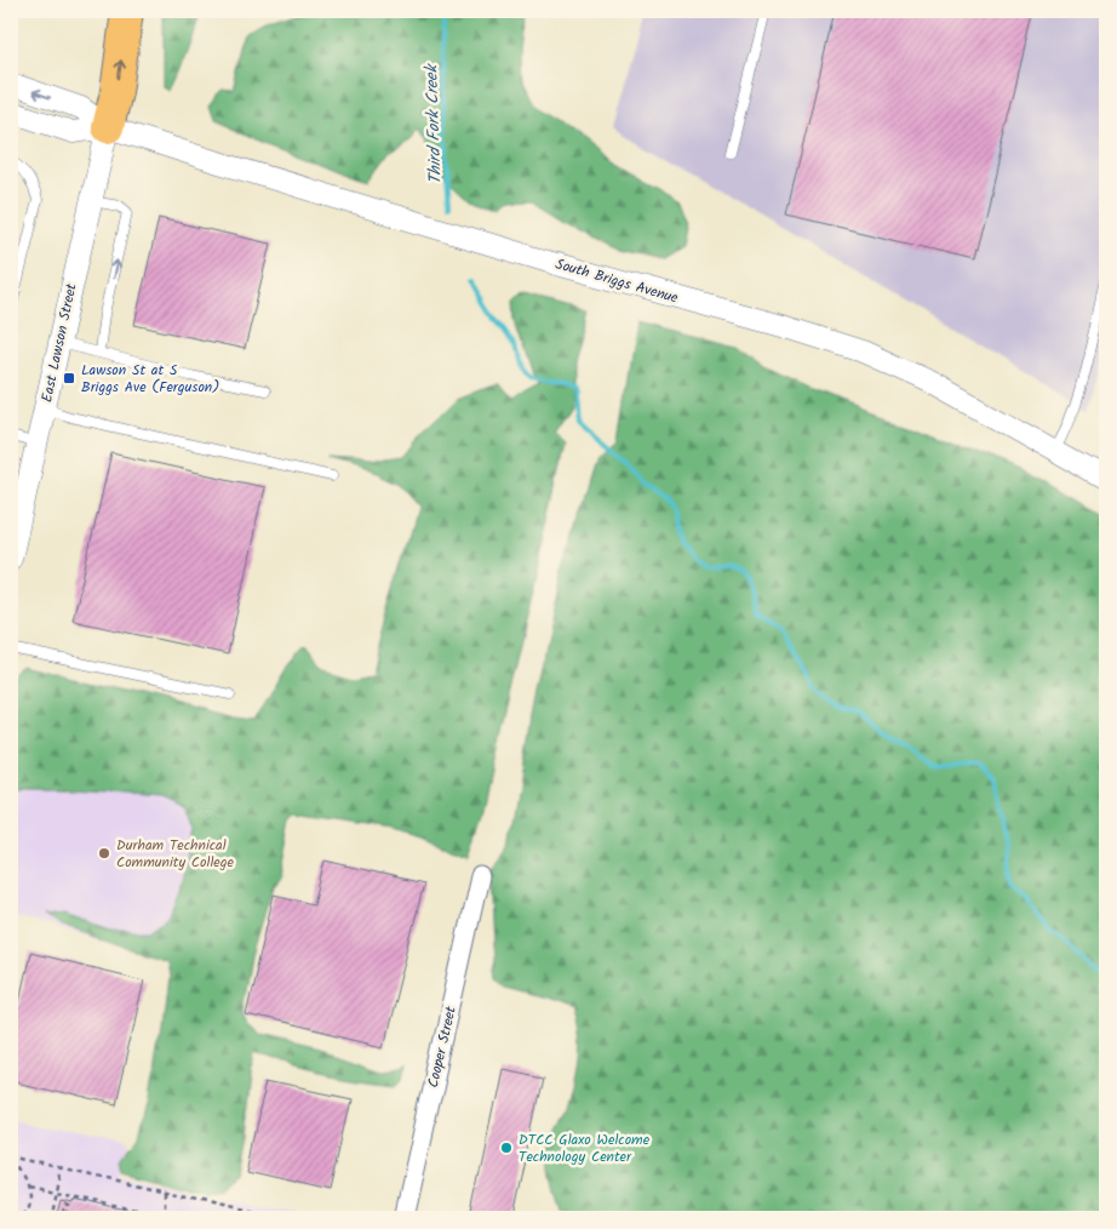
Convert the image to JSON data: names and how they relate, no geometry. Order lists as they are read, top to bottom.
{
  "streets": {
    "street": ["South Briggs Avenue", "East Lawson Street", "Cooper Street"]
  },
  "crossings": [
    ["South Briggs Avenue", "East Lawson Street"]
  ],
  "water": ["Third Fork Creek"],
  "places": {
    "transit": ["Lawson St at S Briggs Ave (Ferguson)"],
    "other": ["Durham Technical Community College", "DTCC Glaxo Welcome Technology Center"]
  }
}
